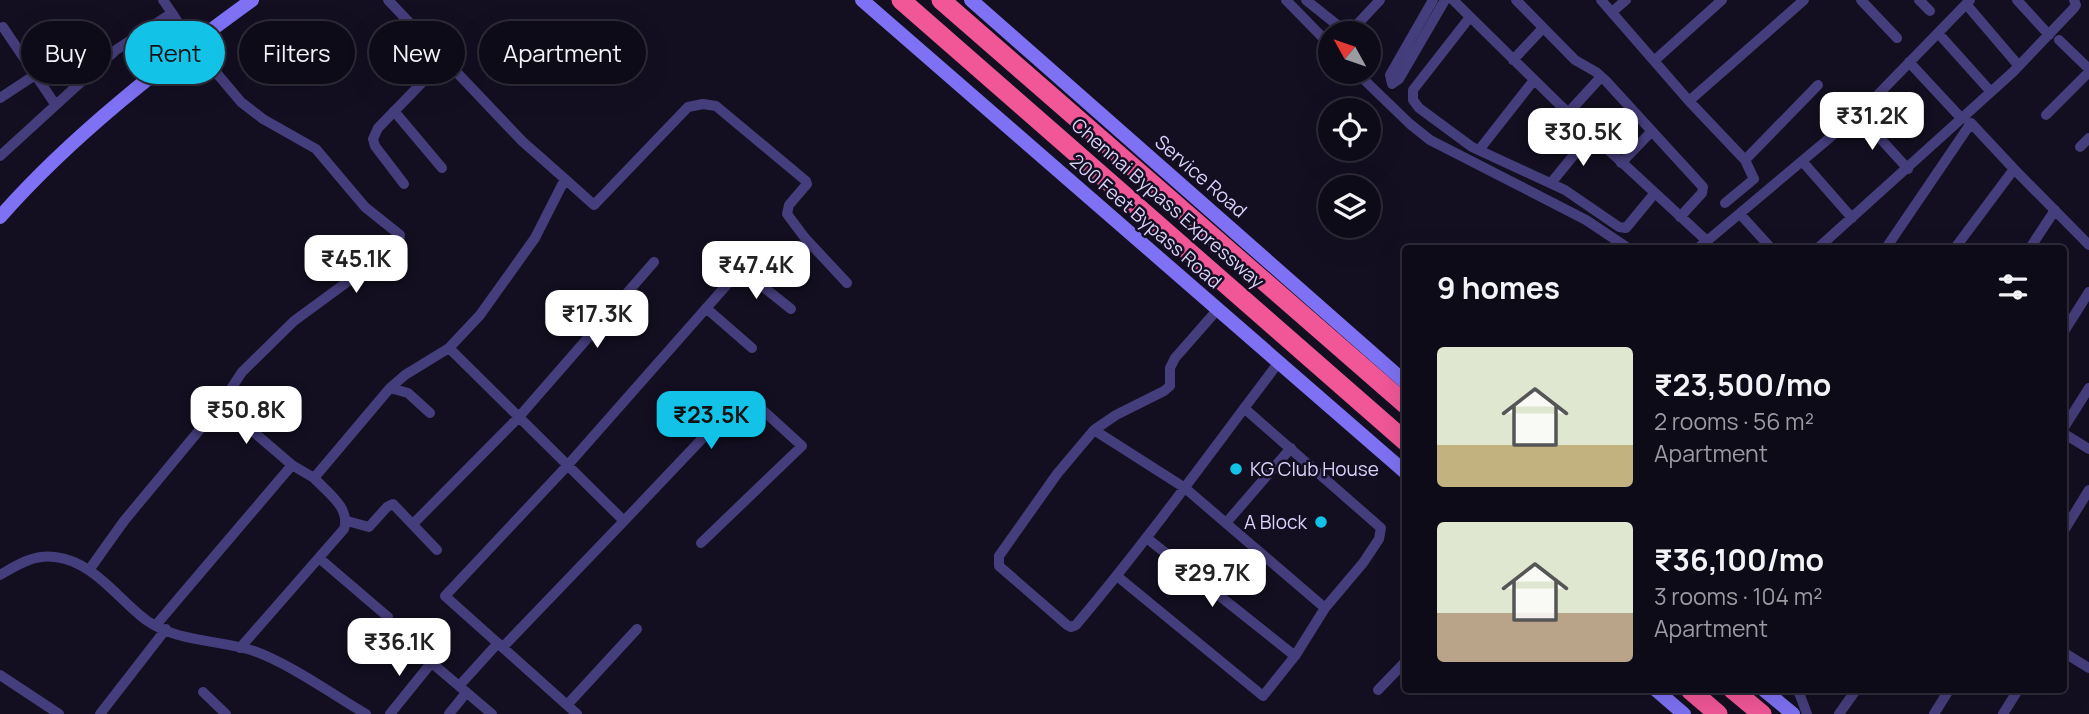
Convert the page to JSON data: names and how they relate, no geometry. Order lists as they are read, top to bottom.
{
  "streets": {
    "highway": ["Chennai Bypass Expressway"],
    "street": ["Service Road", "200 Feet Bypass Road"]
  },
  "places": ["KG Club House", "A Block"],
  "north": "top left",
  "page": {
    "chip": [
      "Buy",
      "Rent",
      "Filters",
      "New",
      "Apartment"
    ],
    "price": [
      "₹31.2K",
      "₹30.5K",
      "₹45.1K",
      "₹47.4K",
      "₹17.3K",
      "₹50.8K",
      "₹23.5K",
      "₹29.7K",
      "₹36.1K"
    ],
    "heading": "9 homes",
    "list": [
      {
        "name": "₹23,500/mo",
        "note": "2 rooms · 56 m² · Apartment"
      },
      {
        "name": "₹36,100/mo",
        "note": "3 rooms · 104 m² · Apartment"
      }
    ]
  }
}
